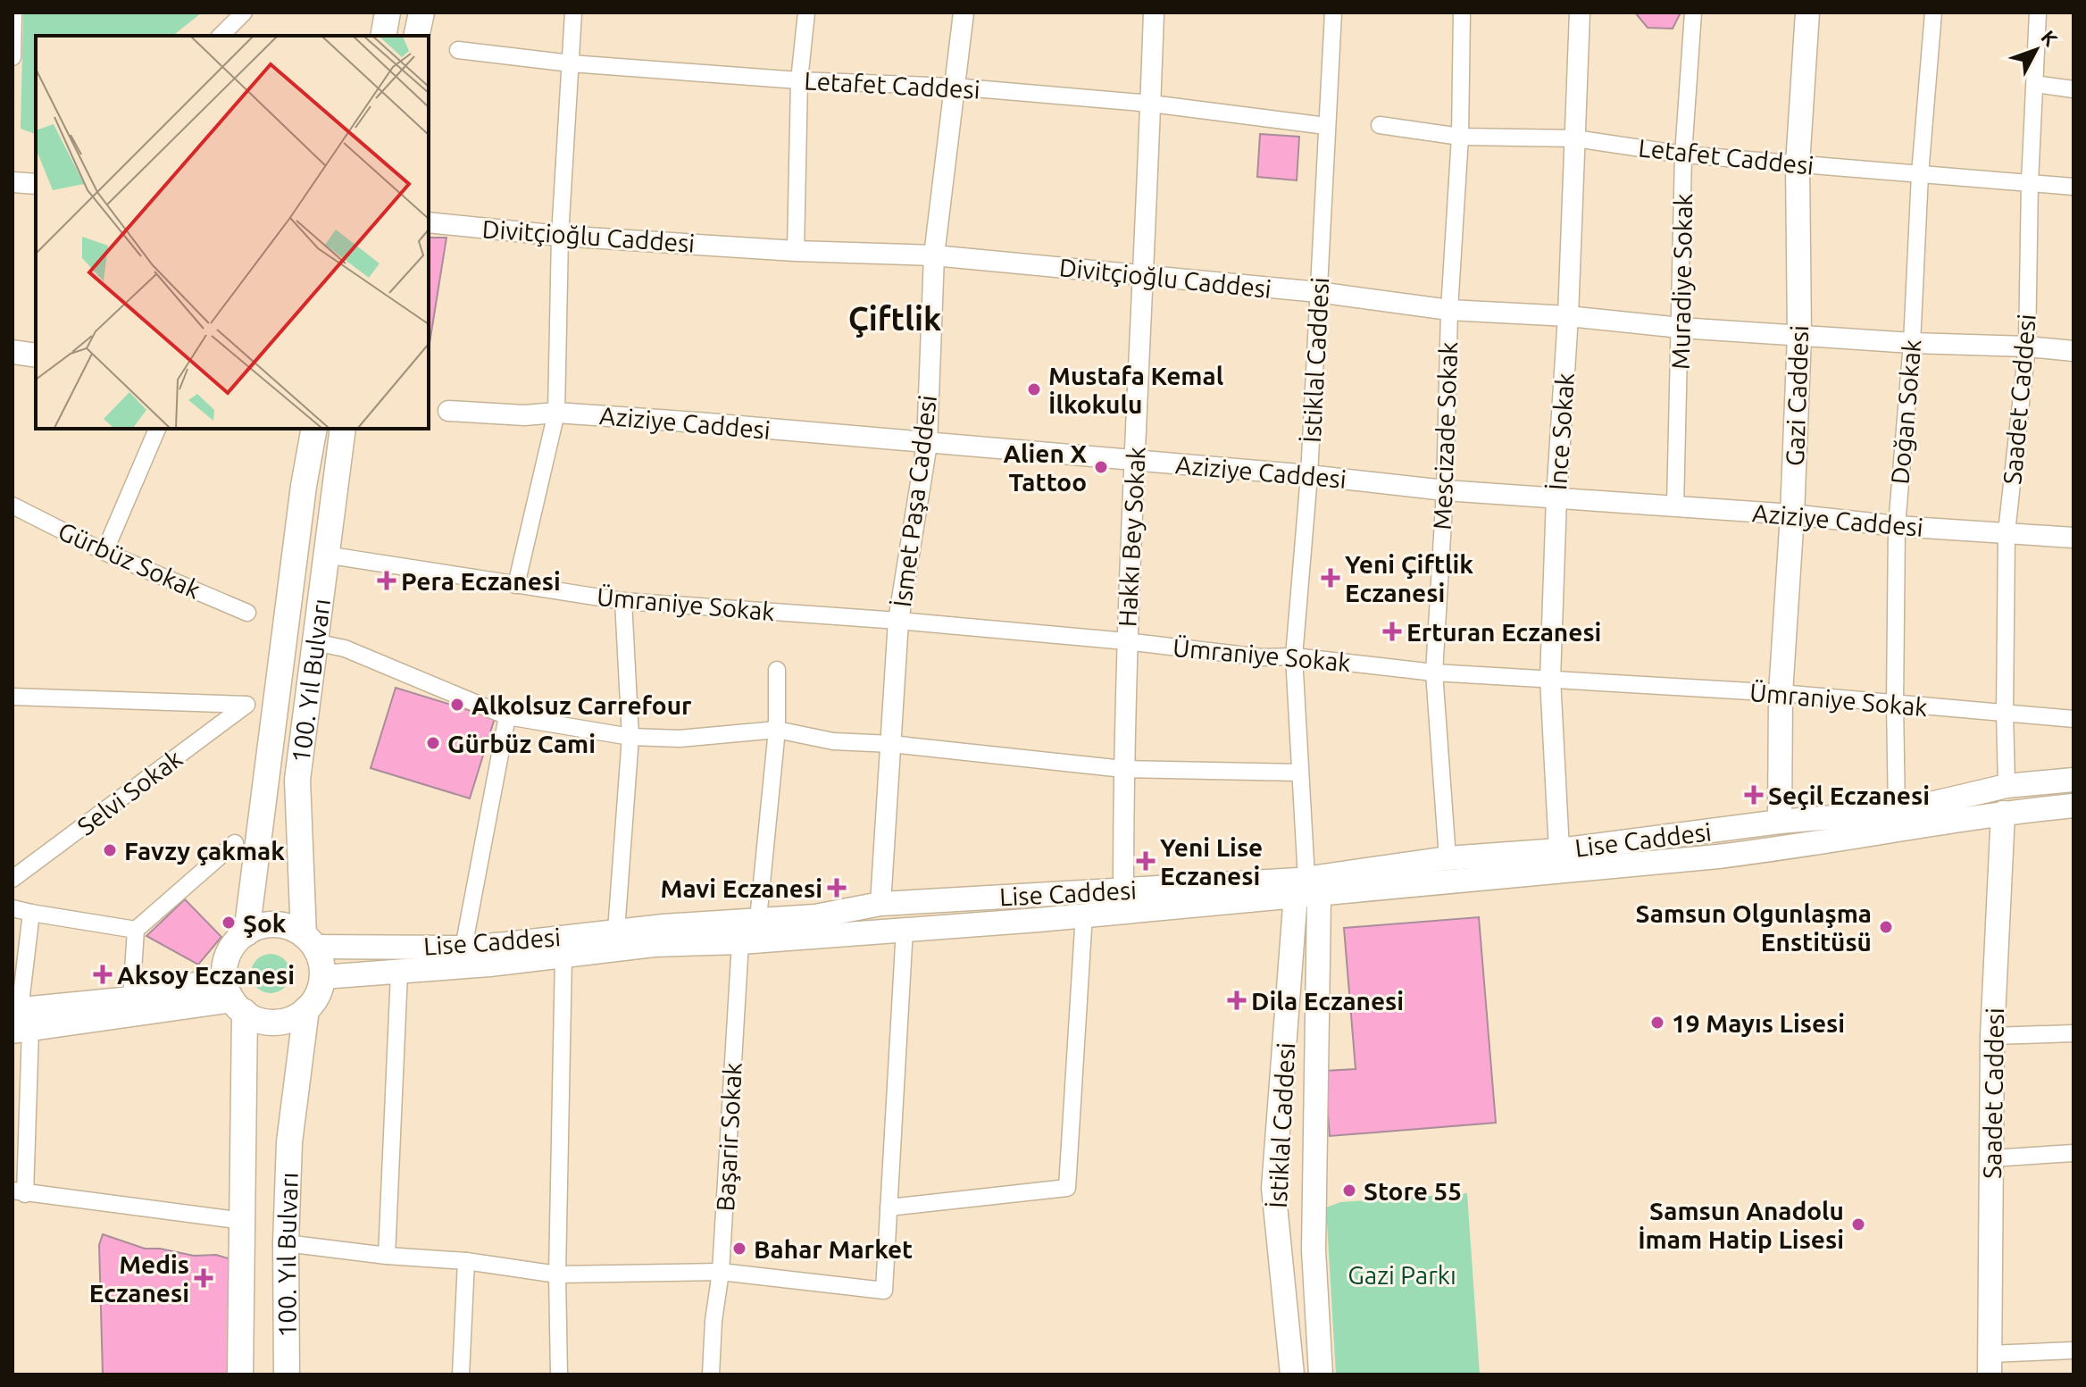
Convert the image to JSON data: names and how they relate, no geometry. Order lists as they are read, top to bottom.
{
  "streets": {
    "main road": [
      "İstiklal Caddesi",
      "Gazi Caddesi",
      "Saadet Caddesi",
      "100. Yıl Bulvarı",
      "Lise Caddesi"
    ],
    "street": [
      "Letafet Caddesi",
      "Divitçioğlu Caddesi",
      "Muradiye Sokak",
      "Doğan Sokak",
      "Aziziye Caddesi",
      "İnce Sokak",
      "Mescizade Sokak",
      "İsmet Paşa Caddesi",
      "Hakkı Bey Sokak",
      "Gürbüz Sokak",
      "Ümraniye Sokak",
      "Selvi Sokak",
      "Başarir Sokak"
    ]
  },
  "crossings": [
    ["Letafet Caddesi", "Muradiye Sokak"],
    ["Letafet Caddesi", "İstiklal Caddesi"],
    ["Letafet Caddesi", "Gazi Caddesi"],
    ["Letafet Caddesi", "Saadet Caddesi"],
    ["Letafet Caddesi", "Doğan Sokak"],
    ["Letafet Caddesi", "İnce Sokak"],
    ["Letafet Caddesi", "Mescizade Sokak"],
    ["Letafet Caddesi", "İsmet Paşa Caddesi"],
    ["Letafet Caddesi", "Hakkı Bey Sokak"],
    ["Divitçioğlu Caddesi", "Muradiye Sokak"],
    ["Divitçioğlu Caddesi", "İstiklal Caddesi"],
    ["Divitçioğlu Caddesi", "Gazi Caddesi"],
    ["Divitçioğlu Caddesi", "Saadet Caddesi"],
    ["Divitçioğlu Caddesi", "Doğan Sokak"],
    ["Divitçioğlu Caddesi", "İnce Sokak"],
    ["Divitçioğlu Caddesi", "Mescizade Sokak"],
    ["Divitçioğlu Caddesi", "İsmet Paşa Caddesi"],
    ["Divitçioğlu Caddesi", "Hakkı Bey Sokak"],
    ["Muradiye Sokak", "Aziziye Caddesi"],
    ["İstiklal Caddesi", "Aziziye Caddesi"],
    ["İstiklal Caddesi", "Ümraniye Sokak"],
    ["İstiklal Caddesi", "Lise Caddesi"],
    ["Gazi Caddesi", "Aziziye Caddesi"],
    ["Gazi Caddesi", "Ümraniye Sokak"],
    ["Gazi Caddesi", "Lise Caddesi"],
    ["Saadet Caddesi", "Aziziye Caddesi"],
    ["Saadet Caddesi", "Ümraniye Sokak"],
    ["Saadet Caddesi", "Lise Caddesi"],
    ["Doğan Sokak", "Aziziye Caddesi"],
    ["Doğan Sokak", "Ümraniye Sokak"],
    ["Doğan Sokak", "Lise Caddesi"],
    ["Aziziye Caddesi", "İnce Sokak"],
    ["Aziziye Caddesi", "Mescizade Sokak"],
    ["Aziziye Caddesi", "İsmet Paşa Caddesi"],
    ["Aziziye Caddesi", "Hakkı Bey Sokak"],
    ["İnce Sokak", "Ümraniye Sokak"],
    ["İnce Sokak", "Lise Caddesi"],
    ["Mescizade Sokak", "Ümraniye Sokak"],
    ["Mescizade Sokak", "Lise Caddesi"],
    ["İsmet Paşa Caddesi", "Ümraniye Sokak"],
    ["İsmet Paşa Caddesi", "Lise Caddesi"],
    ["Hakkı Bey Sokak", "Ümraniye Sokak"],
    ["Hakkı Bey Sokak", "Lise Caddesi"],
    ["Ümraniye Sokak", "100. Yıl Bulvarı"],
    ["100. Yıl Bulvarı", "Lise Caddesi"],
    ["Lise Caddesi", "Başarir Sokak"]
  ],
  "districts": ["Çiftlik"],
  "parks": ["Gazi Parkı"],
  "places": {
    "other": [
      "Mustafa Kemal İlkokulu",
      "Alien X Tattoo",
      "Alkolsuz Carrefour",
      "Gürbüz Cami",
      "Favzy çakmak",
      "Şok",
      "Samsun Olgunlaşma Enstitüsü",
      "19 Mayıs Lisesi",
      "Store 55",
      "Samsun Anadolu İmam Hatip Lisesi",
      "Bahar Market"
    ],
    "health": [
      "Yeni Çiftlik Eczanesi",
      "Pera Eczanesi",
      "Erturan Eczanesi",
      "Seçil Eczanesi",
      "Yeni Lise Eczanesi",
      "Mavi Eczanesi",
      "Aksoy Eczanesi",
      "Dila Eczanesi",
      "Medis Eczanesi"
    ]
  },
  "north": "top right"
}
